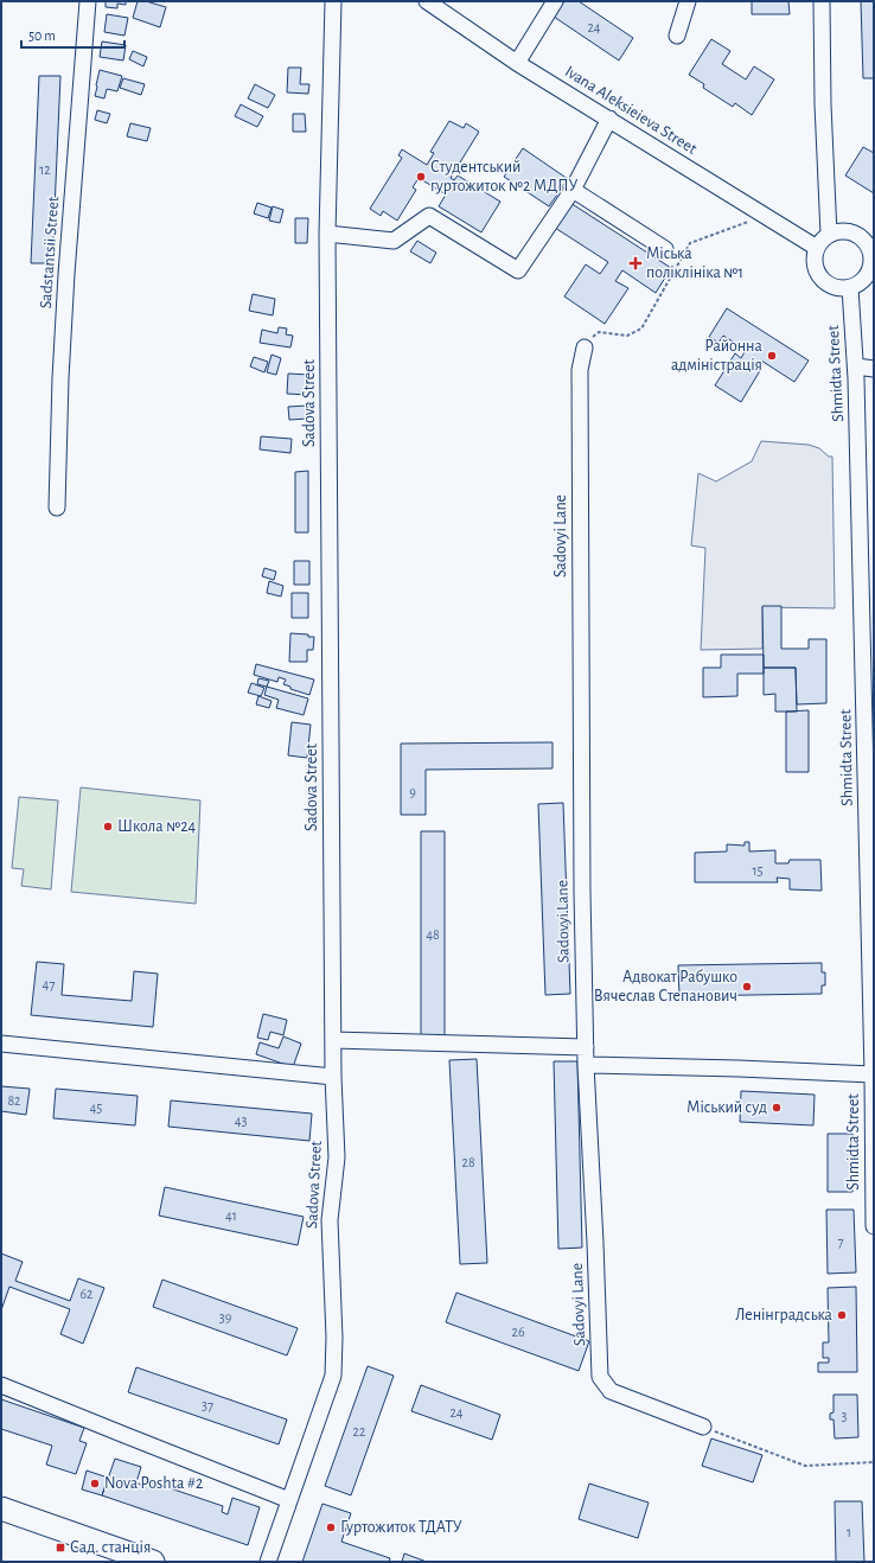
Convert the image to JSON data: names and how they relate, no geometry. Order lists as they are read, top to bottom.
{
  "streets": {
    "street": [
      "Ivana Aleksieieva Street",
      "Sadstantsii Street",
      "Shmidta Street",
      "Sadova Street",
      "Sadovyi Lane"
    ]
  },
  "crossings": [
    ["Ivana Aleksieieva Street", "Shmidta Street"]
  ],
  "places": {
    "other": [
      "Студентський гуртожиток №2 МДПУ",
      "Районна адміністрація",
      "Школа №24",
      "Адвокат Рабушко Вячеслав Степанович",
      "Міський суд",
      "Ленінградська",
      "Nova Poshta #2",
      "Гуртожиток ТДАТУ"
    ],
    "health": ["Міська поліклініка №1"],
    "transit": ["Сад. станція"]
  },
  "house_numbers": [
    "24",
    "12",
    "9",
    "15",
    "48",
    "47",
    "82",
    "45",
    "43",
    "28",
    "41",
    "7",
    "62",
    "39",
    "26",
    "37",
    "24",
    "3",
    "22",
    "1"
  ],
  "scale_bar": "50 m"
}
